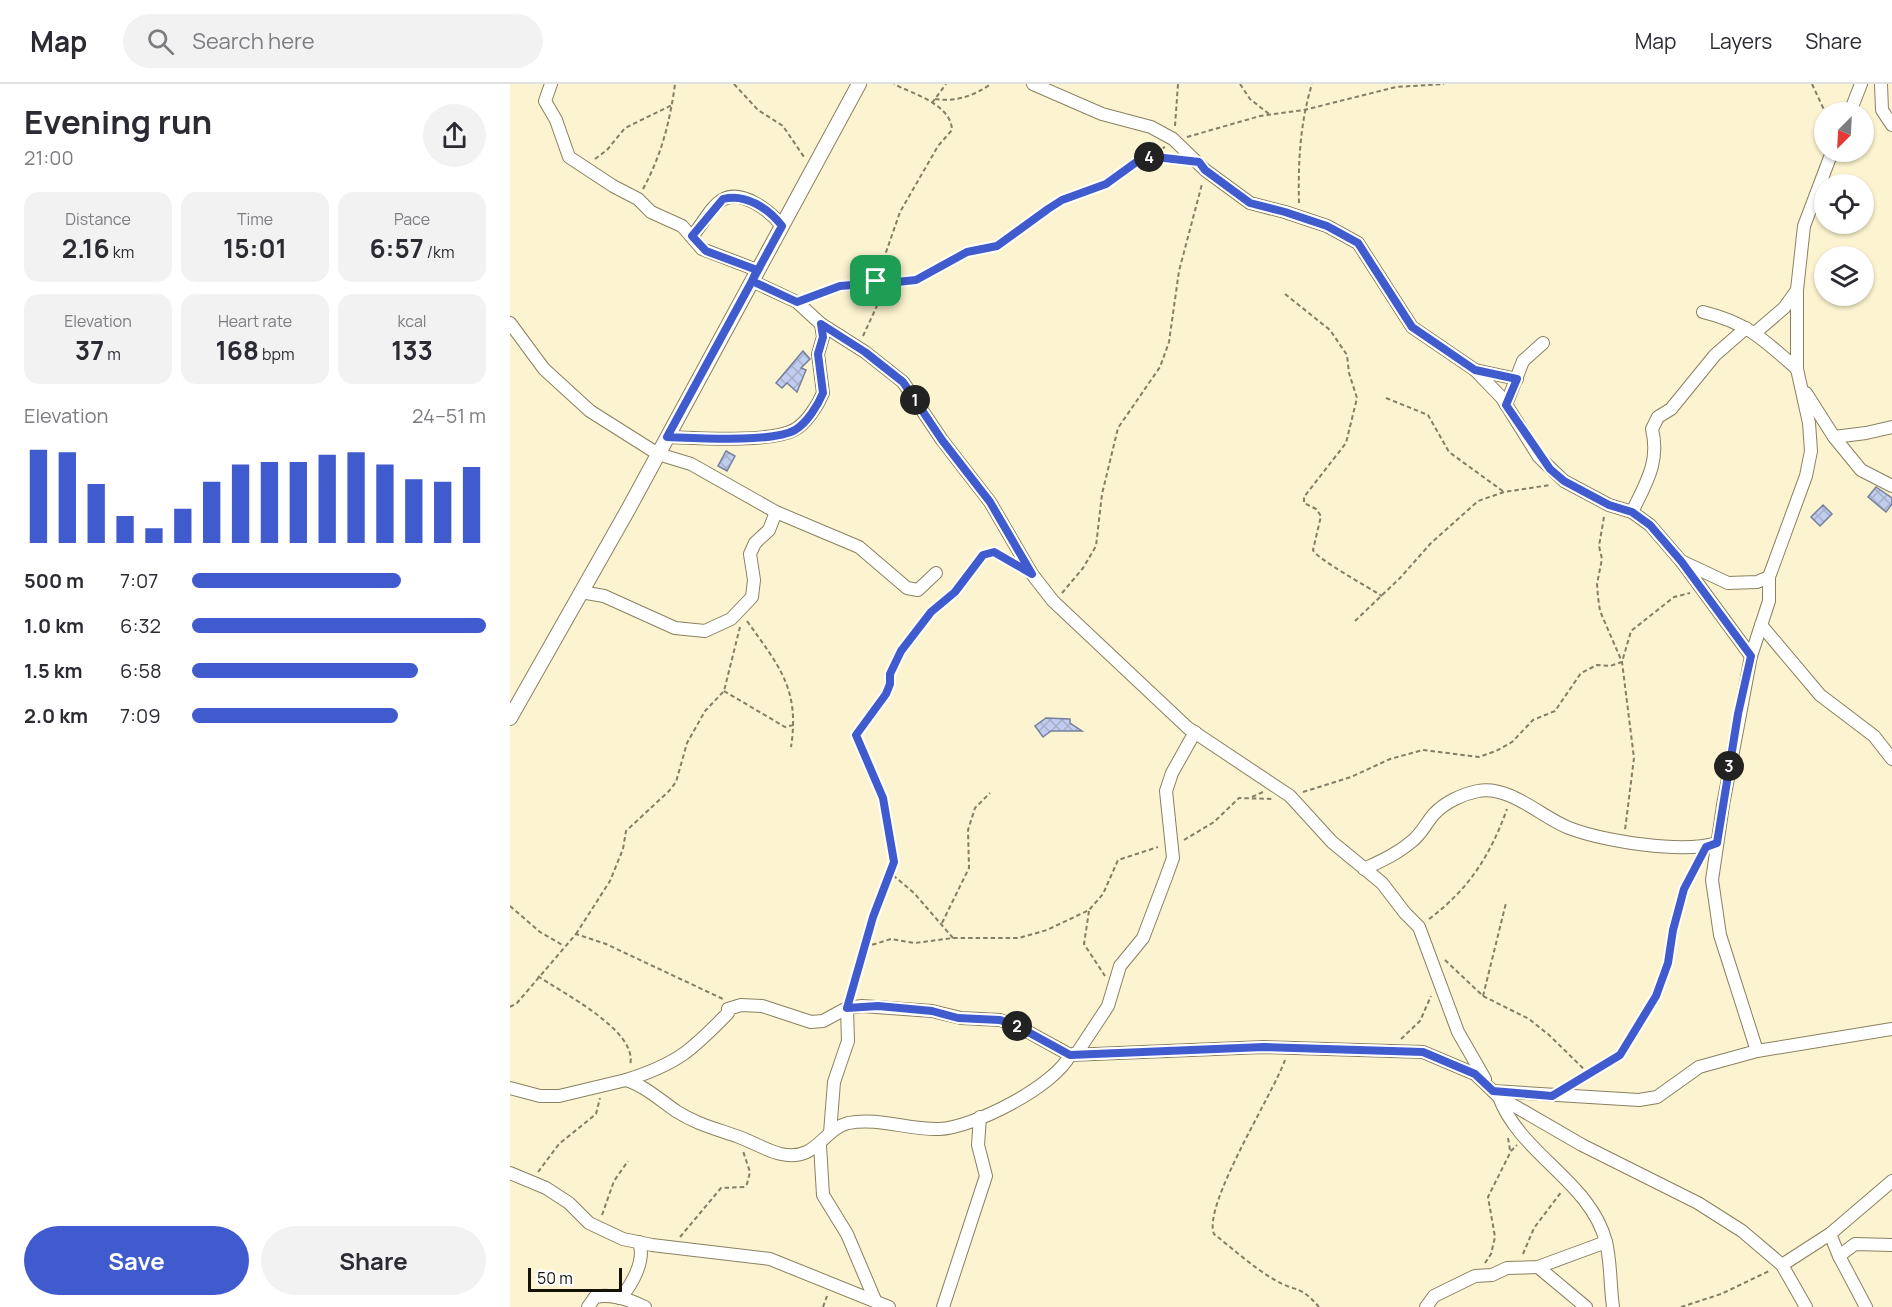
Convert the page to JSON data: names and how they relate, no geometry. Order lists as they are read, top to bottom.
{
  "scale_bar": "50 m",
  "north": "bottom left",
  "page": {
    "header": "Map",
    "search": "Search here",
    "nav": ["Map", "Layers", "Share"],
    "heading": ["Evening run", "21:00"],
    "pins": [
      "4",
      "1",
      "3",
      "2"
    ],
    "stats": [
      ["Distance", "2.16 km"],
      ["Time", "15:01"],
      ["Pace", "6:57 /km"],
      ["Elevation", "37 m"],
      ["Heart rate", "168 bpm"],
      ["kcal", "133"]
    ],
    "chart": ["Elevation", "24–51 m"],
    "list": [
      {
        "name": "500 m",
        "note": "7:07"
      },
      {
        "name": "1.0 km",
        "note": "6:32"
      },
      {
        "name": "1.5 km",
        "note": "6:58"
      },
      {
        "name": "2.0 km",
        "note": "7:09"
      }
    ],
    "buttons": ["Save", "Share"],
    "scale": "50 m"
  }
}
